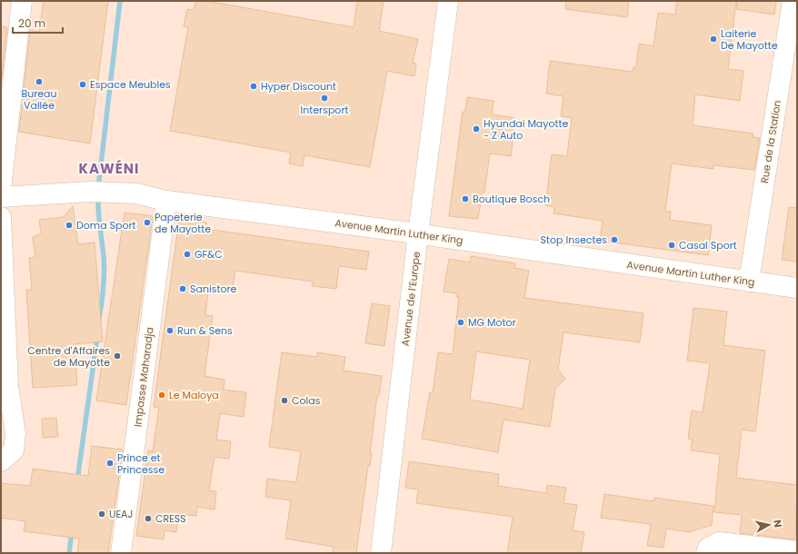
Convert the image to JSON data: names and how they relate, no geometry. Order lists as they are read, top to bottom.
{
  "streets": {
    "street": [
      "Rue de la Station",
      "Avenue Martin Luther King",
      "Avenue de l’Europe",
      "Impasse Maharadja"
    ]
  },
  "crossings": [
    ["Rue de la Station", "Avenue Martin Luther King"],
    ["Avenue Martin Luther King", "Avenue de l’Europe"],
    ["Avenue Martin Luther King", "Impasse Maharadja"]
  ],
  "districts": ["KAWÉNI"],
  "places": [
    "Laiterie De Mayotte",
    "Bureau Vallée",
    "Espace Meubles",
    "Hyper Discount",
    "Intersport",
    "Hyundai Mayotte - Z Auto",
    "Boutique Bosch",
    "Papeterie de Mayotte",
    "Doma Sport",
    "Stop Insectes",
    "Casal Sport",
    "GF&C",
    "Sanistore",
    "MG Motor",
    "Run & Sens",
    "Centre d'Affaires de Mayotte",
    "Le Maloya",
    "Colas",
    "Prince et Princesse",
    "UEAJ",
    "CRESS"
  ],
  "scale_bar": "20 m",
  "north": "right"
}
